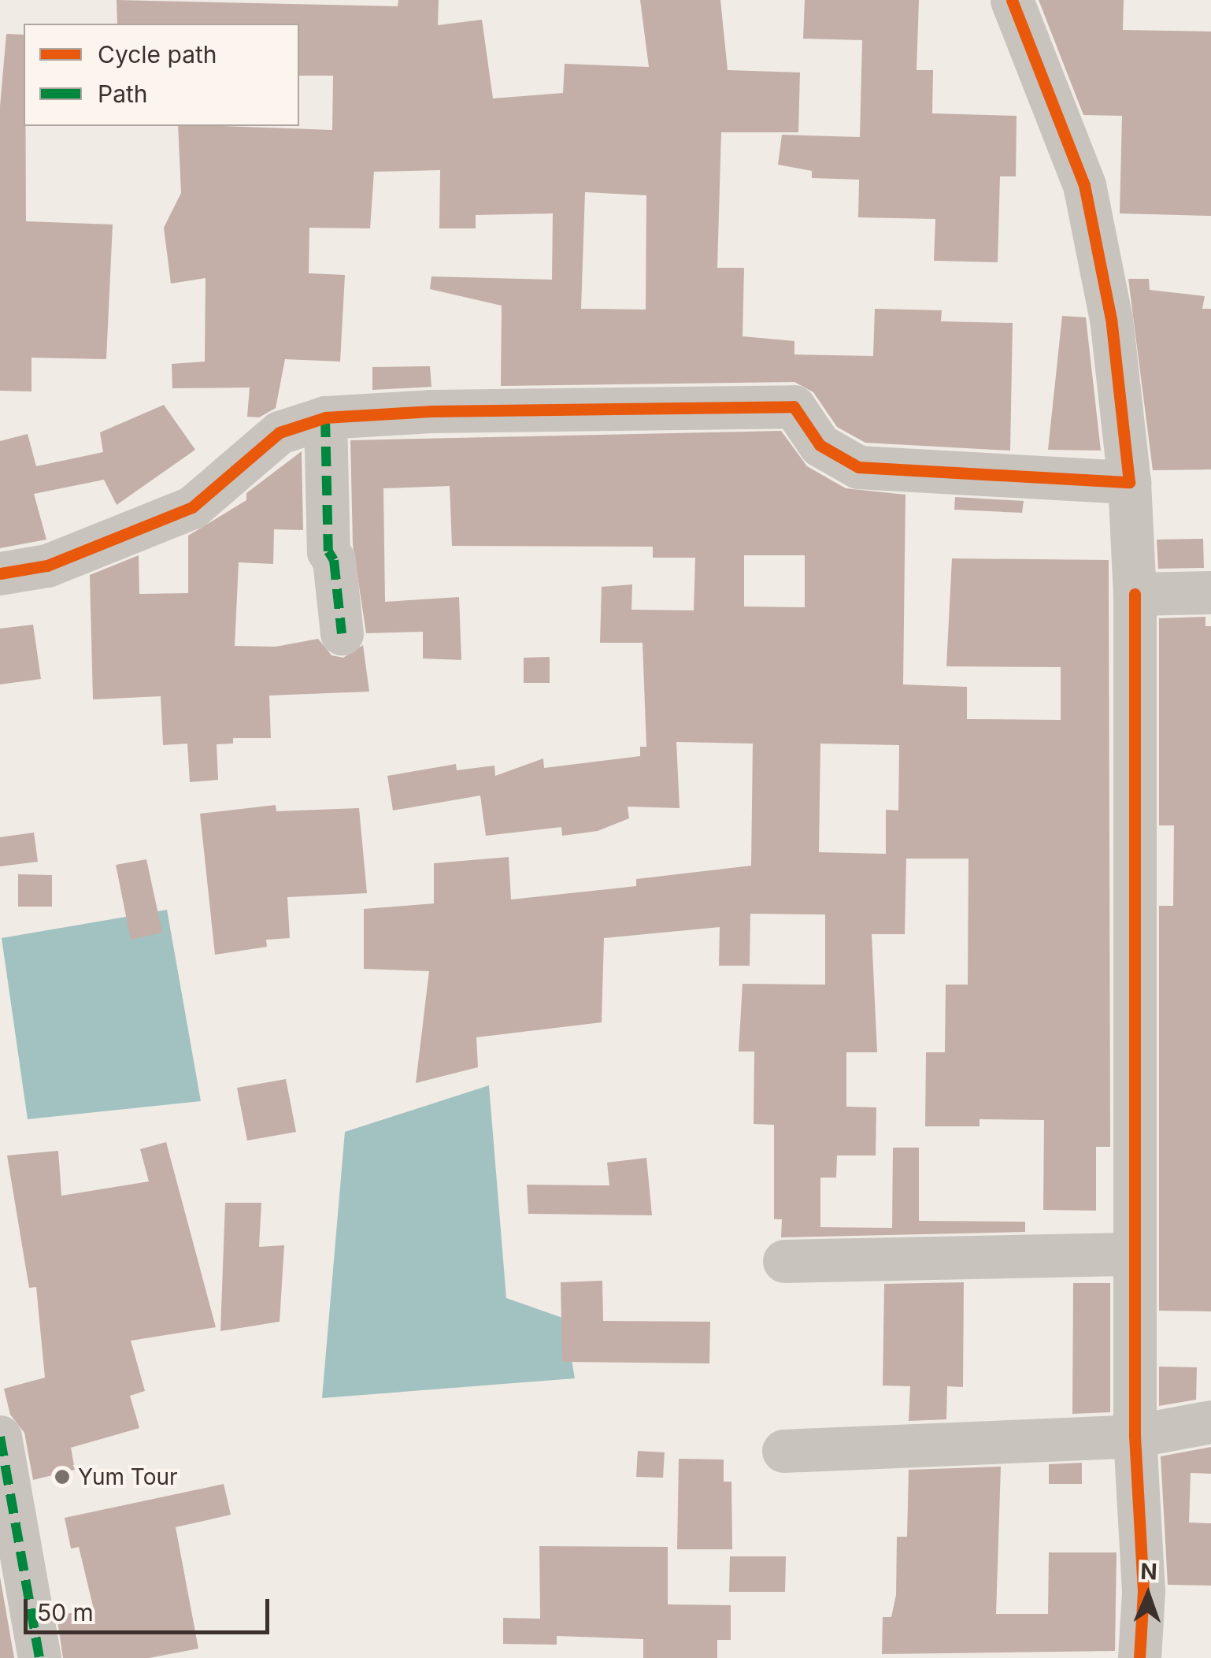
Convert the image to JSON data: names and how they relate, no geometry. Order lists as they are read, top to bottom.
{
  "places": ["Yum Tour"],
  "legend": ["Cycle path", "Path"],
  "scale_bar": "50 m",
  "north": "top"
}
